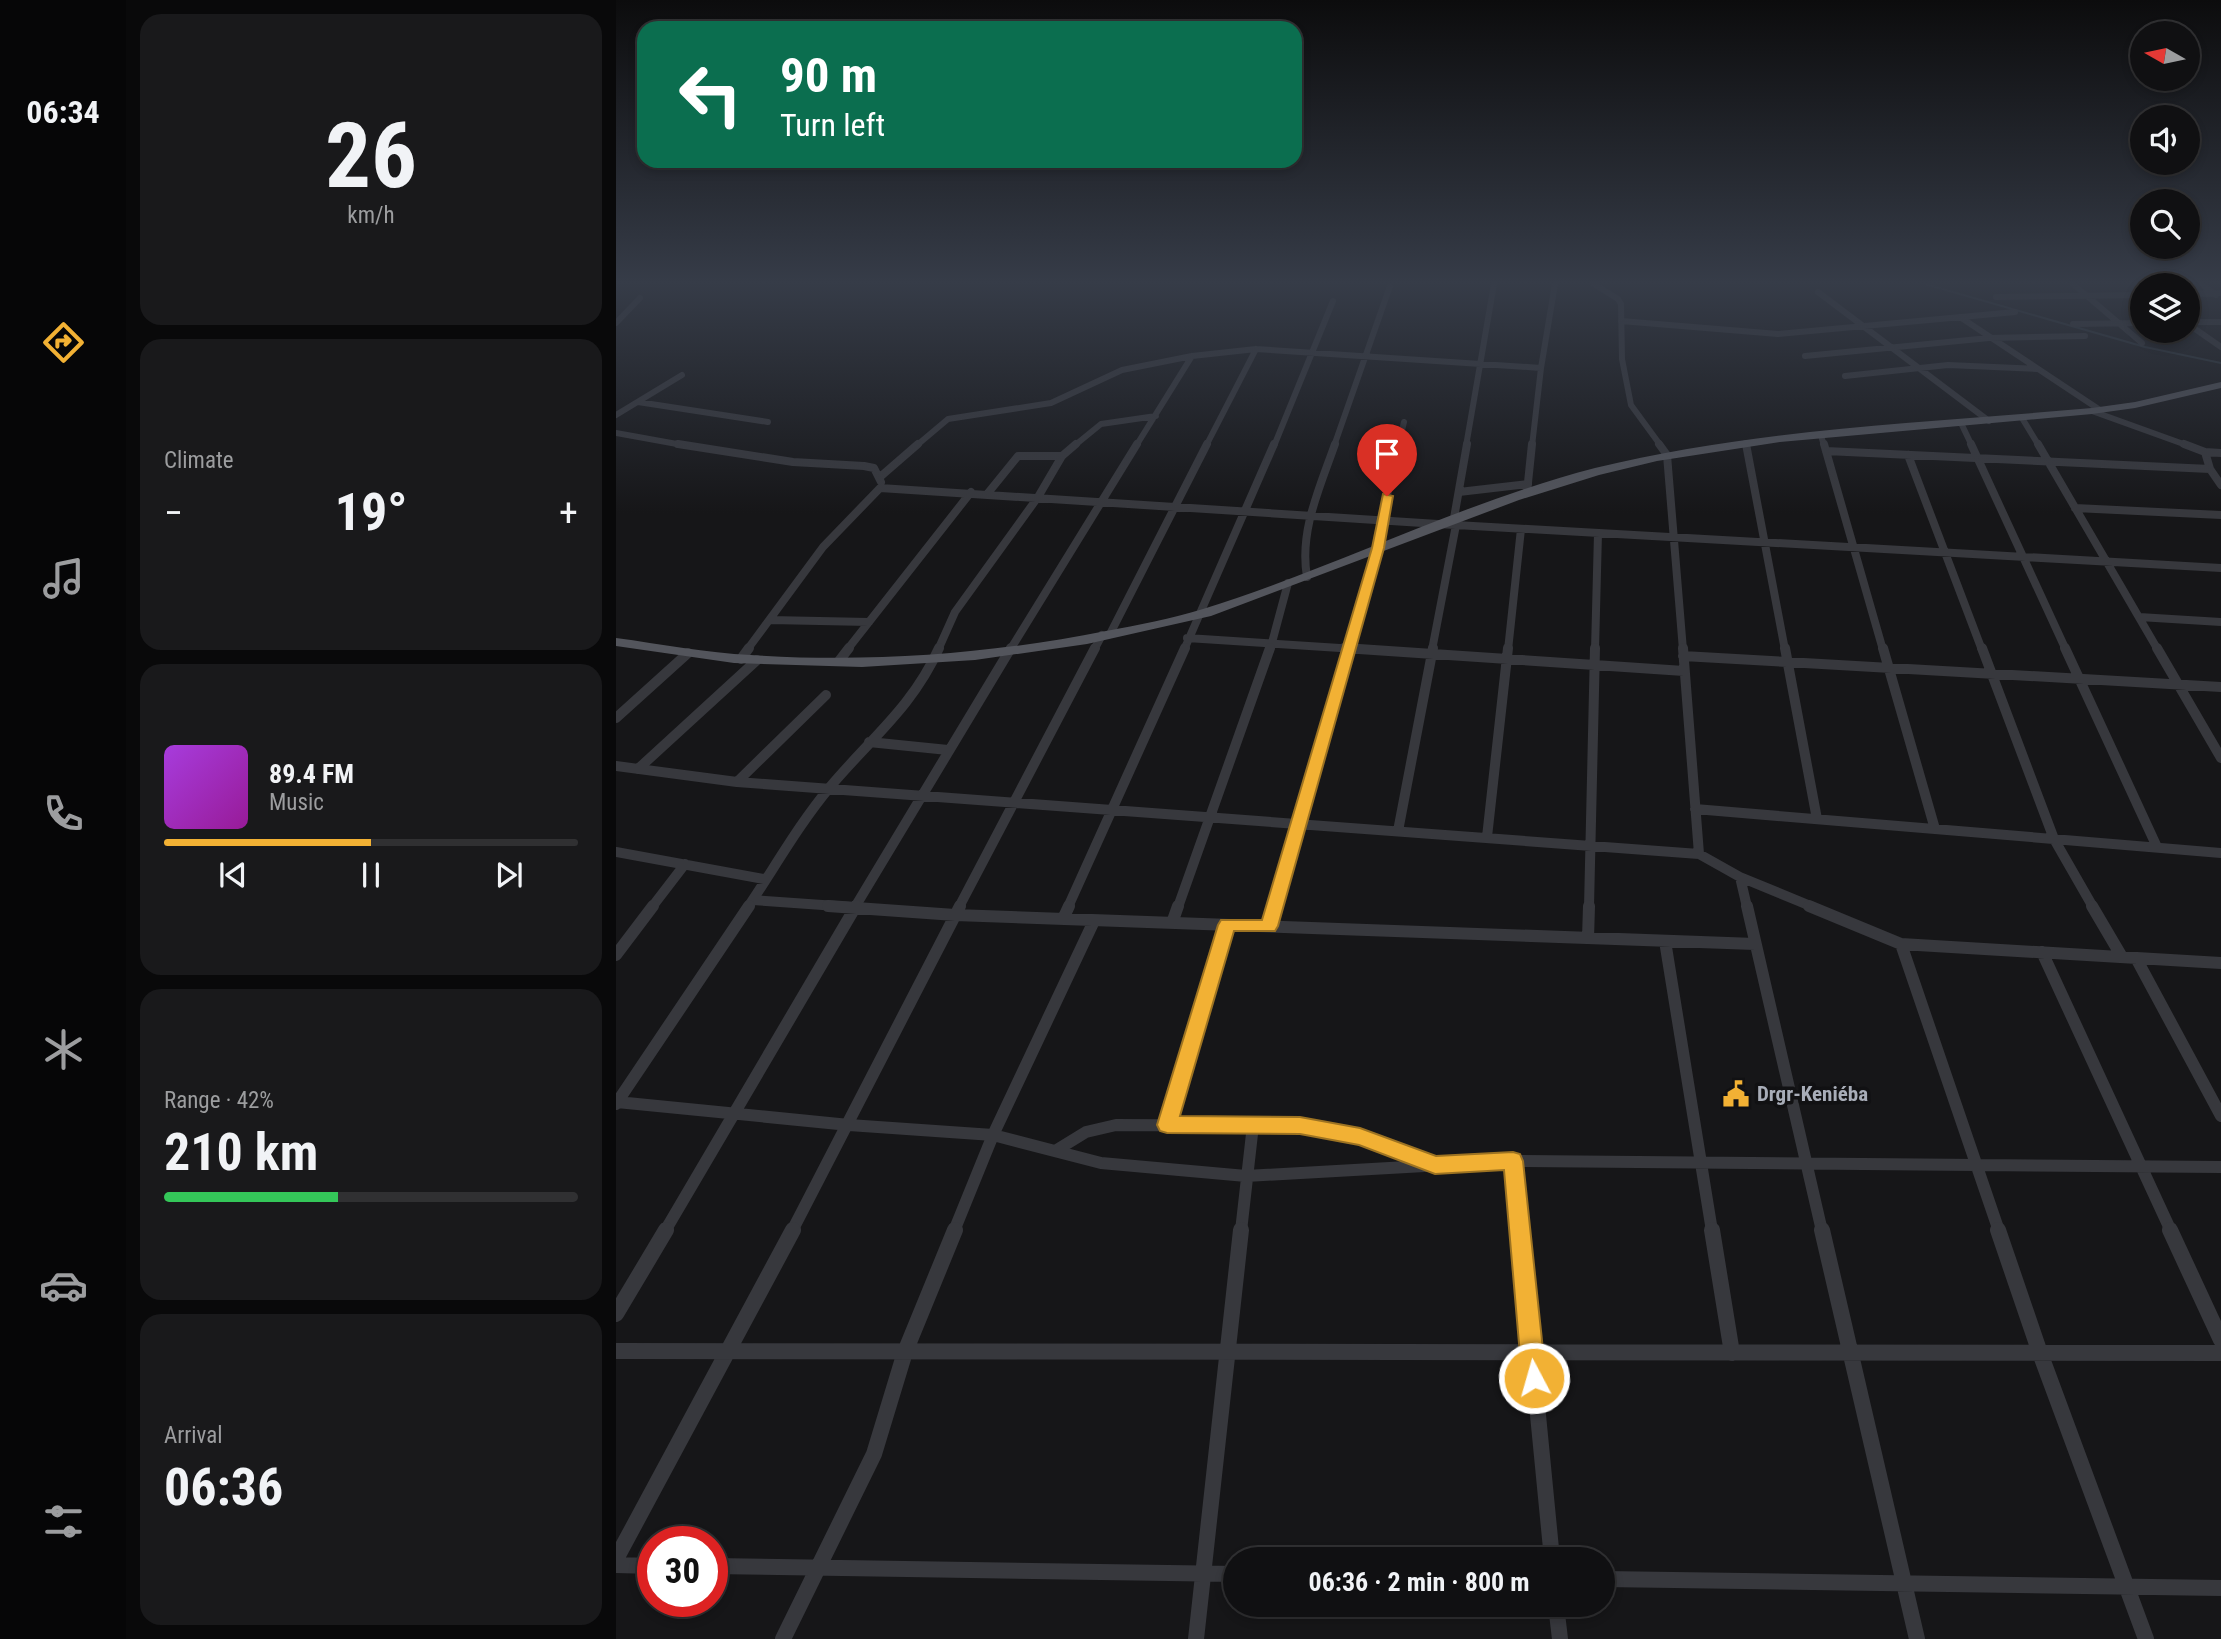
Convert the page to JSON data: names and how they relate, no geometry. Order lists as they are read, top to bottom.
{
  "places": {
    "public building": ["Drgr-Keniéba"]
  },
  "north": "left",
  "page": {
    "tabs": "06:34",
    "tile": [
      ["26", "km/h"],
      "Climate",
      ["Range · 42%", "210 km"],
      ["Arrival", "06:36"]
    ],
    "turn": ["90 m", "Turn left"],
    "heat": ["−", "19°", "+"],
    "song": ["89.4 FM", "Music"],
    "limit": "30",
    "trip": "06:36 · 2 min · 800 m"
  }
}
